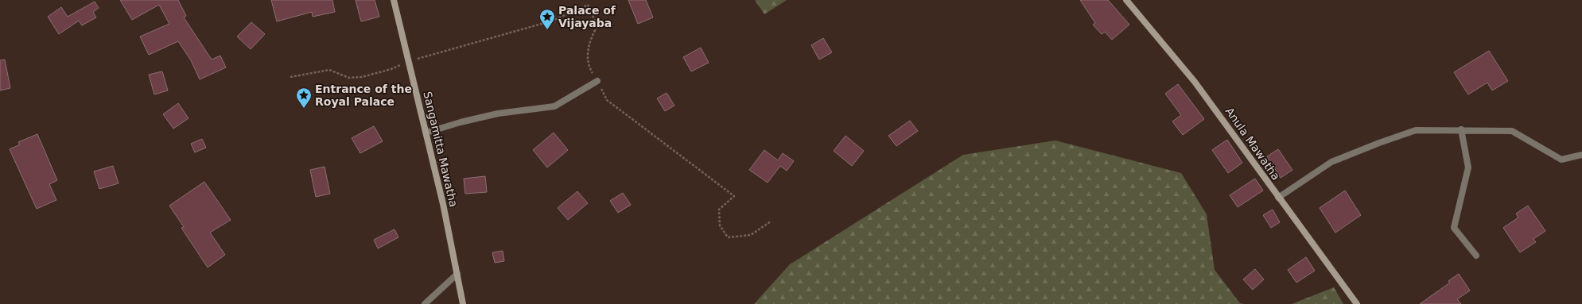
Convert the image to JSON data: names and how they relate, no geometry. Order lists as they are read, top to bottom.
{
  "streets": {
    "main road": ["Anula Mawatha", "Sangamitta Mawatha"]
  },
  "places": {
    "place": ["Palace of Vijayaba", "Entrance of the Royal Palace"]
  }
}
